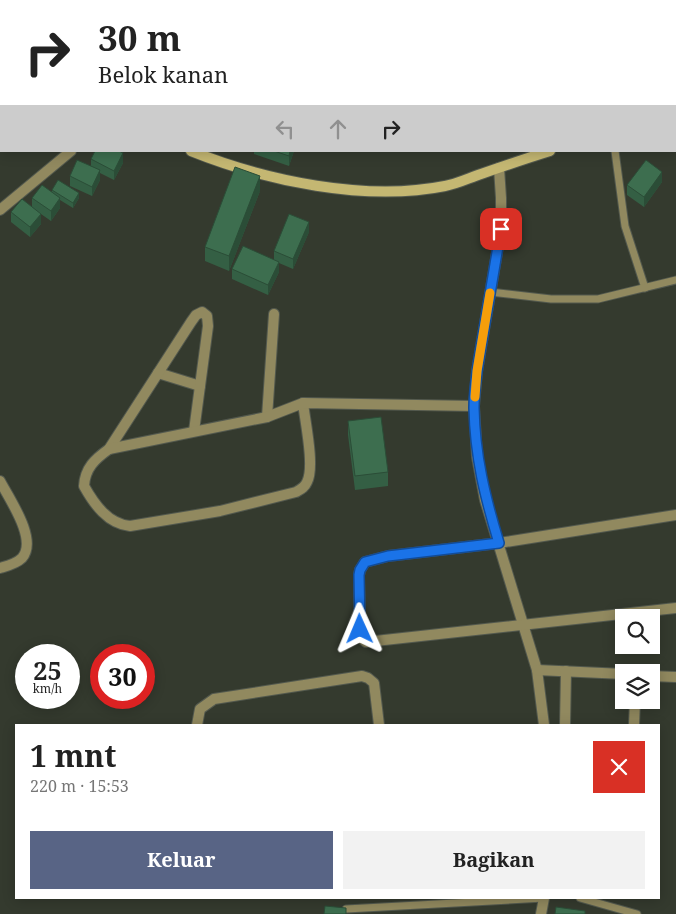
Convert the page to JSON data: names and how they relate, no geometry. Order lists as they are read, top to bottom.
{
  "page": {
    "turn": ["30 m", "Belok kanan"],
    "speed": "25 km/h",
    "limit": "30",
    "heading": ["1 mnt", "220 m · 15:53"],
    "buttons": ["Keluar", "Bagikan"]
  }
}
